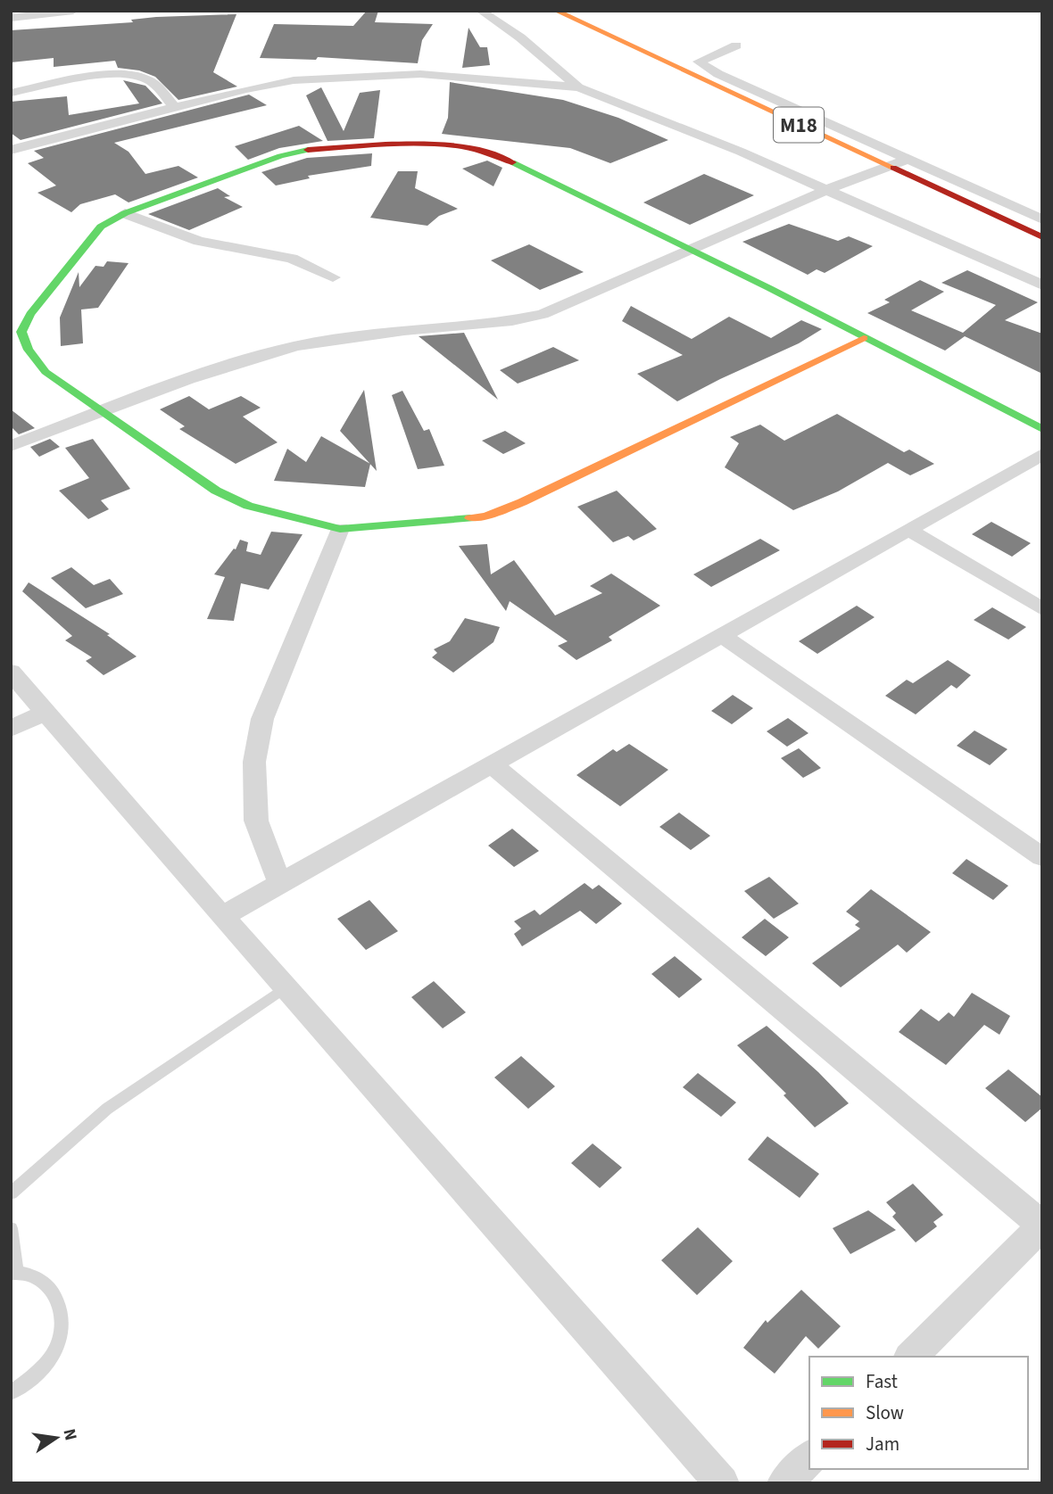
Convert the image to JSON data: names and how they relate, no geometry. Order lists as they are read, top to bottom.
{
  "streets": {
    "street": ["M18"]
  },
  "legend": ["Fast", "Slow", "Jam"],
  "north": "right"
}
